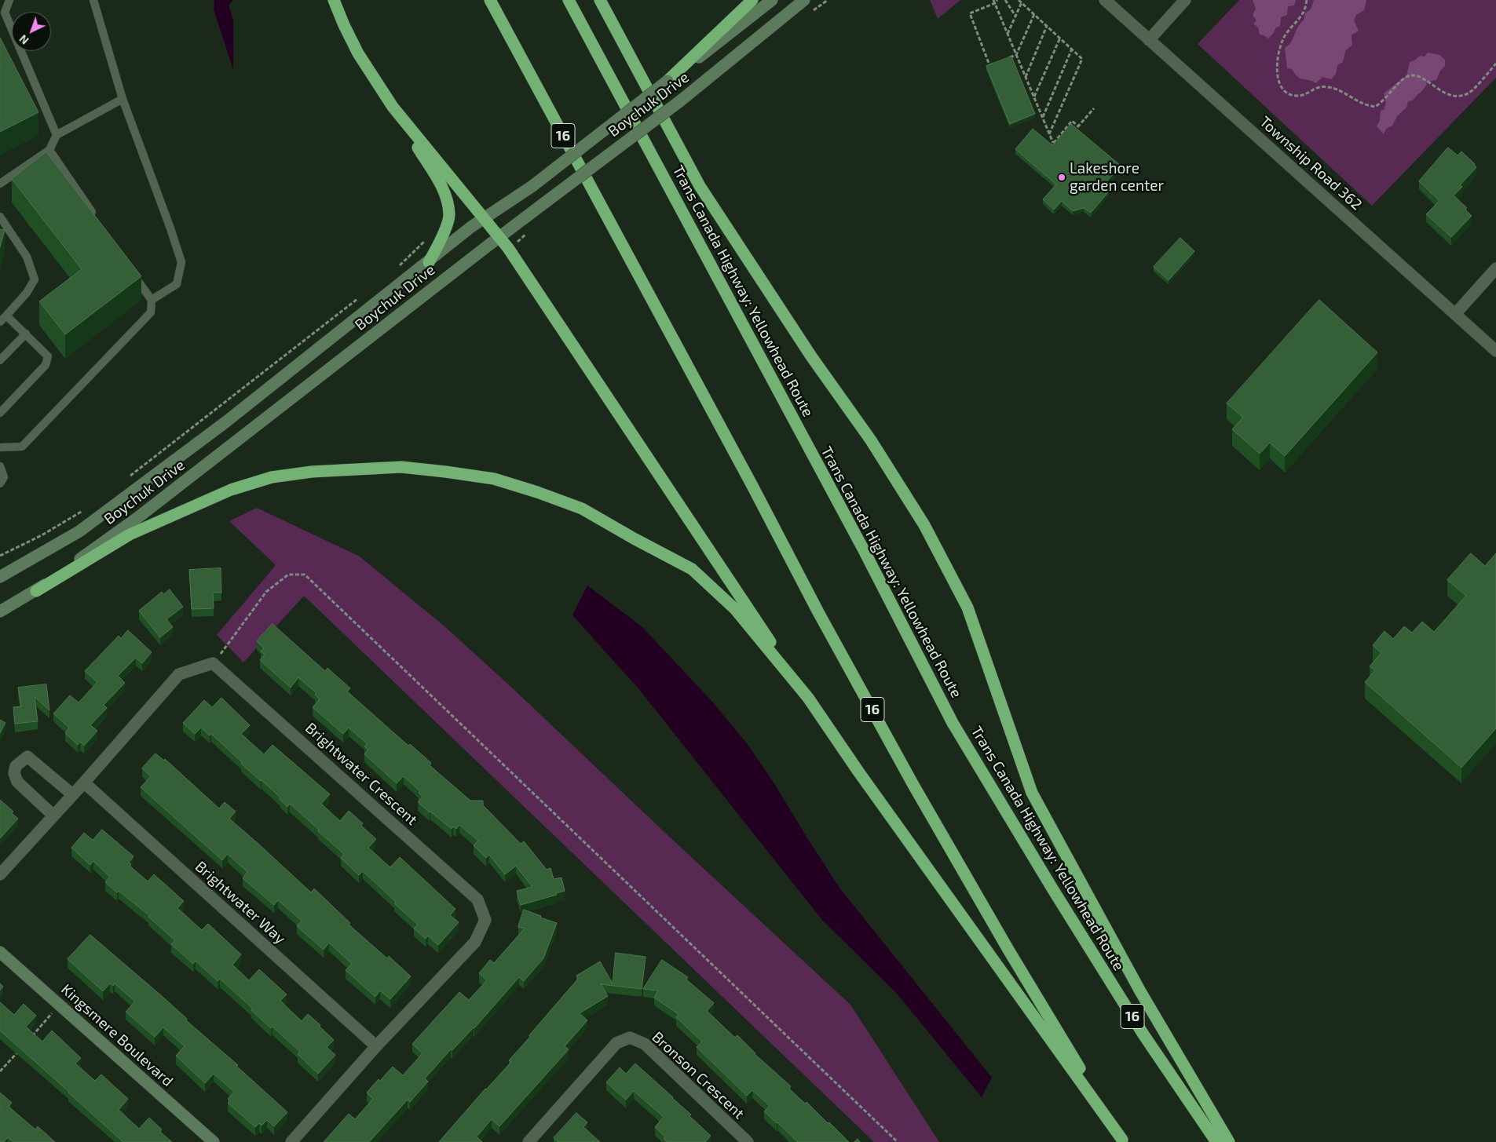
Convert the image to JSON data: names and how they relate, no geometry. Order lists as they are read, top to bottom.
{
  "streets": {
    "highway": ["16", "Trans Canada Highway: Yellowhead Route"],
    "main road": ["Boychuk Drive", "Kingsmere Boulevard"],
    "street": [
      "Township Road 362",
      "Brightwater Crescent",
      "Brightwater Way",
      "Bronson Crescent"
    ]
  },
  "crossings": [
    ["Brightwater Crescent", "Brightwater Way"]
  ],
  "places": ["Lakeshore garden center"],
  "north": "bottom left"
}
